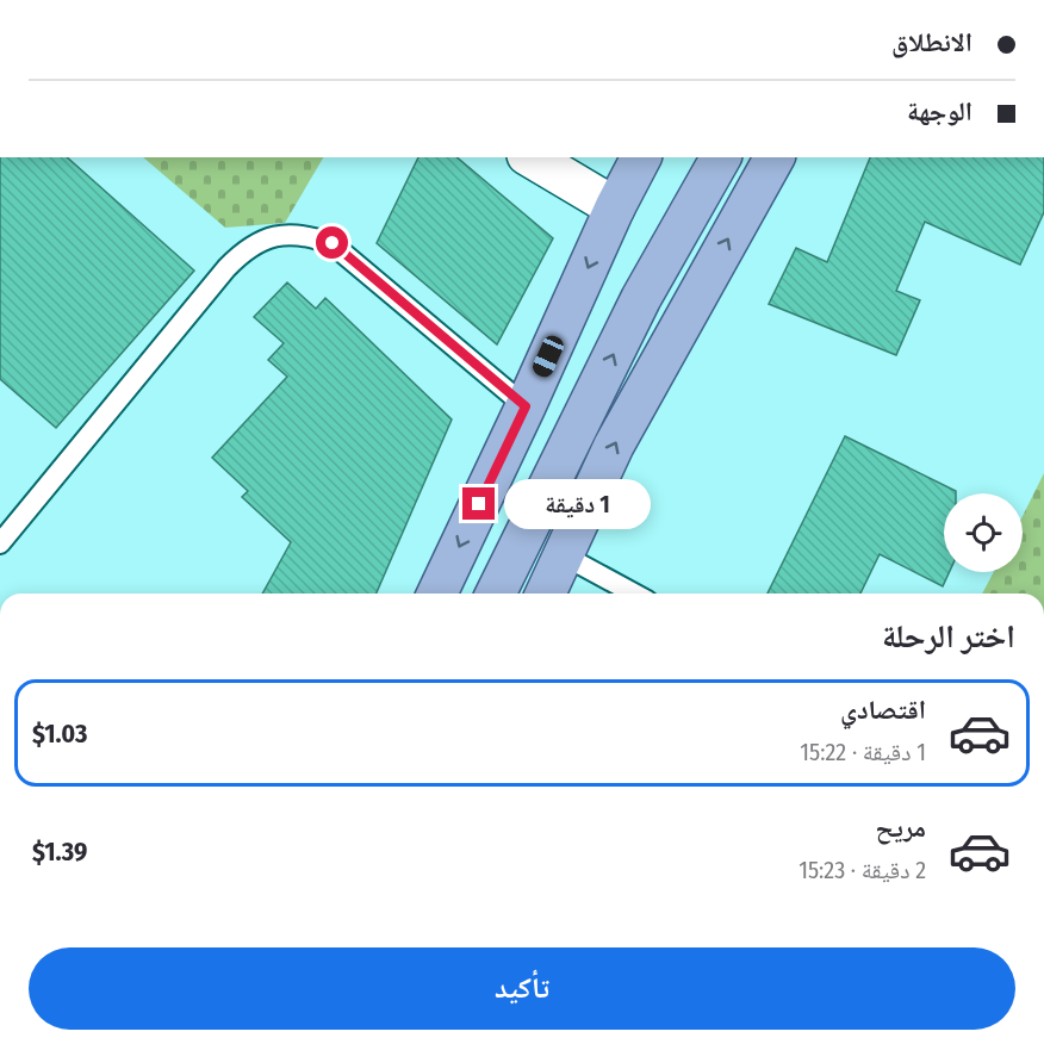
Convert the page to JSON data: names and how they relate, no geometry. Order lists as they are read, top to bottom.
{
  "page": {
    "banner": ["الانطلاق", "الوجهة"],
    "bubble": "1 دقيقة",
    "heading": "اختر الرحلة",
    "list": [
      {
        "name": "اقتصادي",
        "note": "1 دقيقة · 15:22",
        "value": "$1.03"
      },
      {
        "name": "مريح",
        "note": "2 دقيقة · 15:23",
        "value": "$1.39"
      }
    ],
    "buttons": "تأكيد"
  }
}
